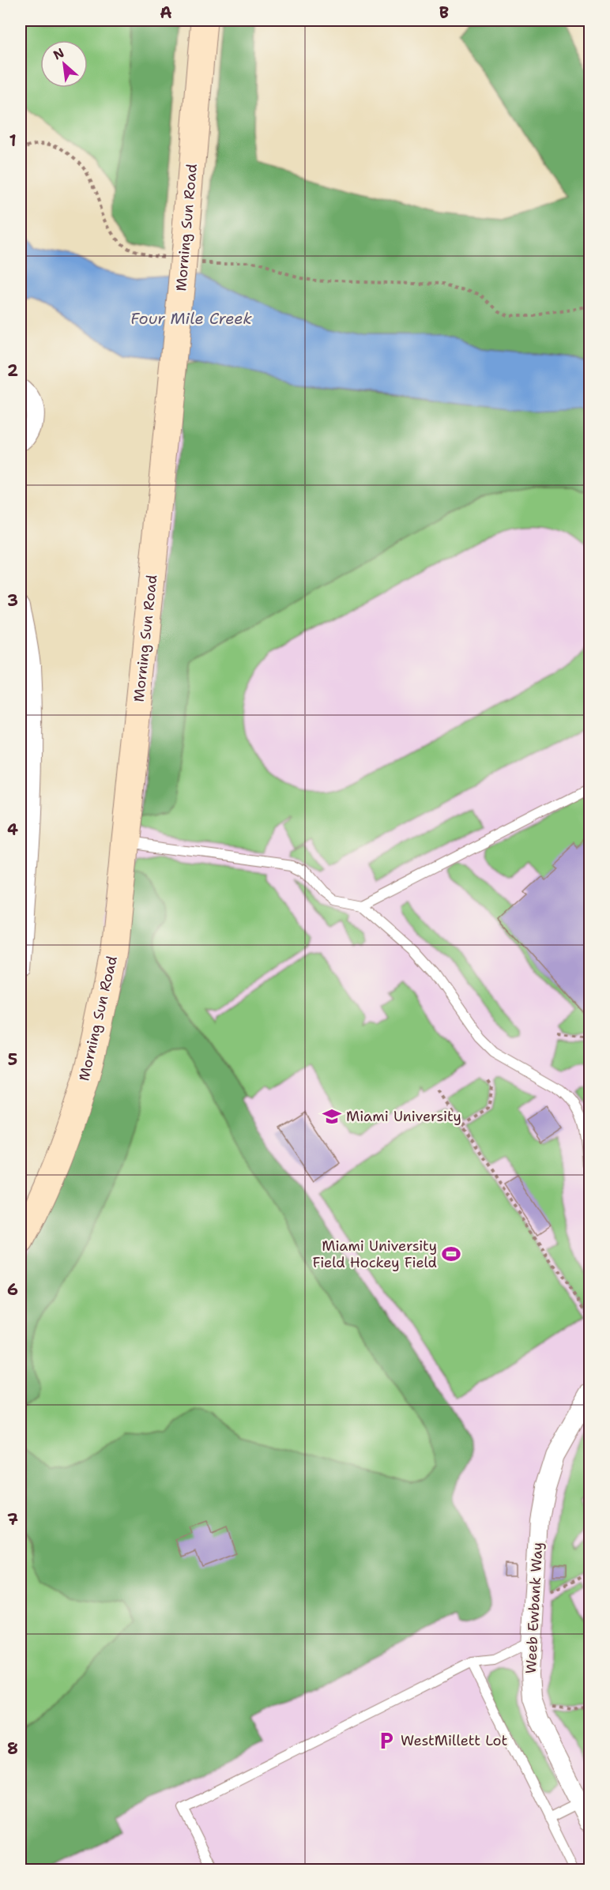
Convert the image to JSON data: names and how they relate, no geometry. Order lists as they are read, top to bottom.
{
  "streets": {
    "main road": ["Morning Sun Road"],
    "street": ["Weeb Ewbank Way"]
  },
  "water": ["Four Mile Creek"],
  "places": {
    "school or university": ["Miami University"],
    "sports": ["Miami University Field Hockey Field"],
    "parking": ["WestMillett Lot"]
  },
  "north": "top left",
  "grid": {
    "columns": ["A", "B"],
    "rows": [
      "1",
      "2",
      "3",
      "4",
      "5",
      "6",
      "7",
      "8"
    ]
  }
}
